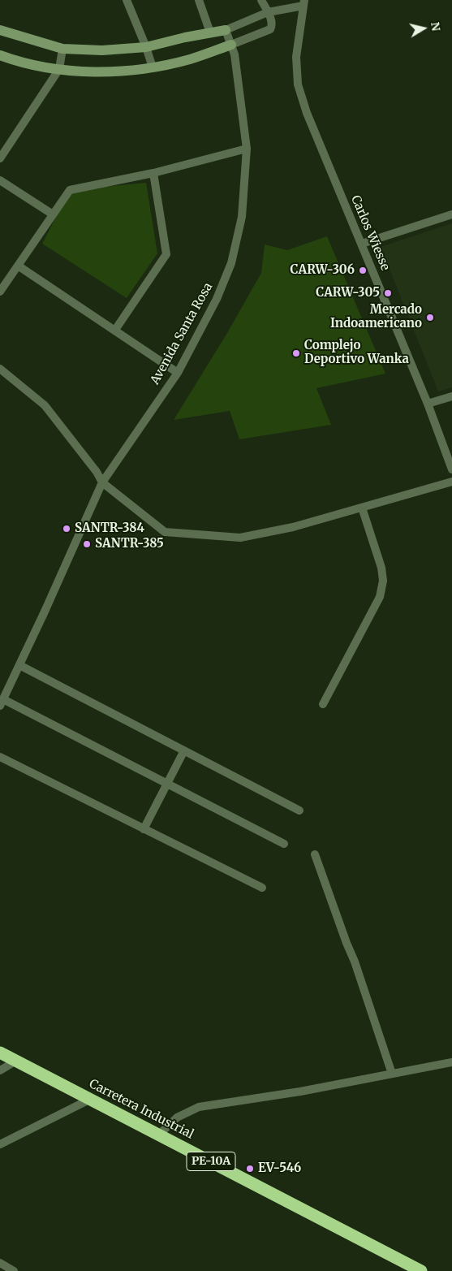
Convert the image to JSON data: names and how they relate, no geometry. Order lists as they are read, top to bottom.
{
  "streets": {
    "highway": ["Carretera Industrial", "PE-10A"],
    "street": ["Carlos Wiesse", "Avenida Santa Rosa"]
  },
  "places": [
    "CARW-306",
    "CARW-305",
    "Mercado Indoamericano",
    "Complejo Deportivo Wanka",
    "SANTR-384",
    "SANTR-385",
    "EV-546"
  ],
  "north": "right"
}
